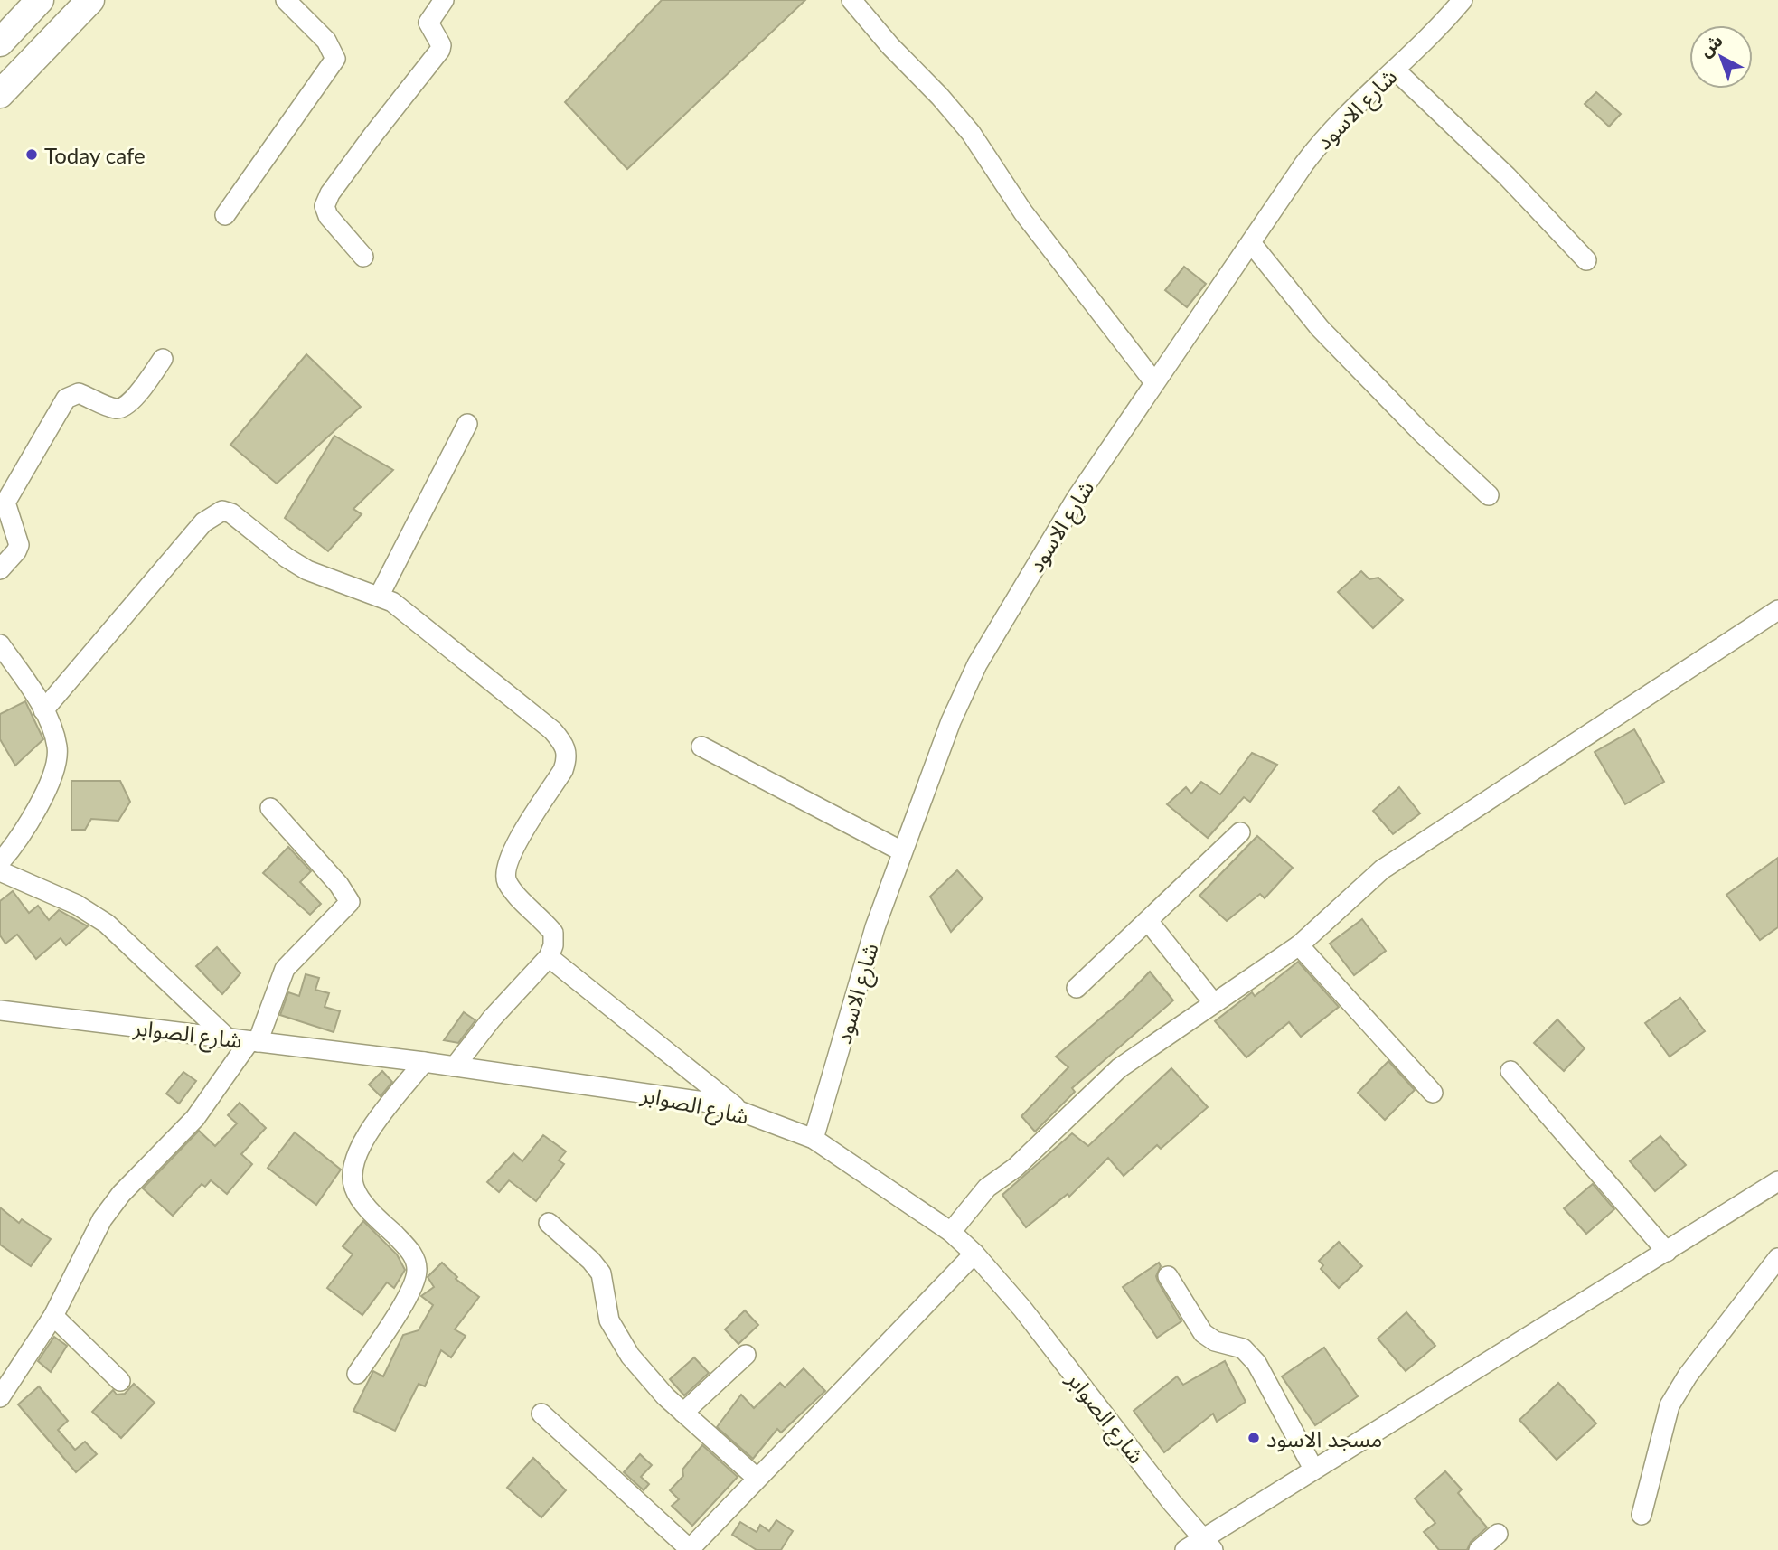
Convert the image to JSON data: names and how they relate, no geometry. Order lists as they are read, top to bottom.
{
  "streets": {
    "street": ["شارع الاسود", "شارع الصوابر"]
  },
  "crossings": [
    ["شارع الاسود", "شارع الصوابر"]
  ],
  "places": ["Today cafe", "مسجد الاسود"],
  "north": "top left"
}
